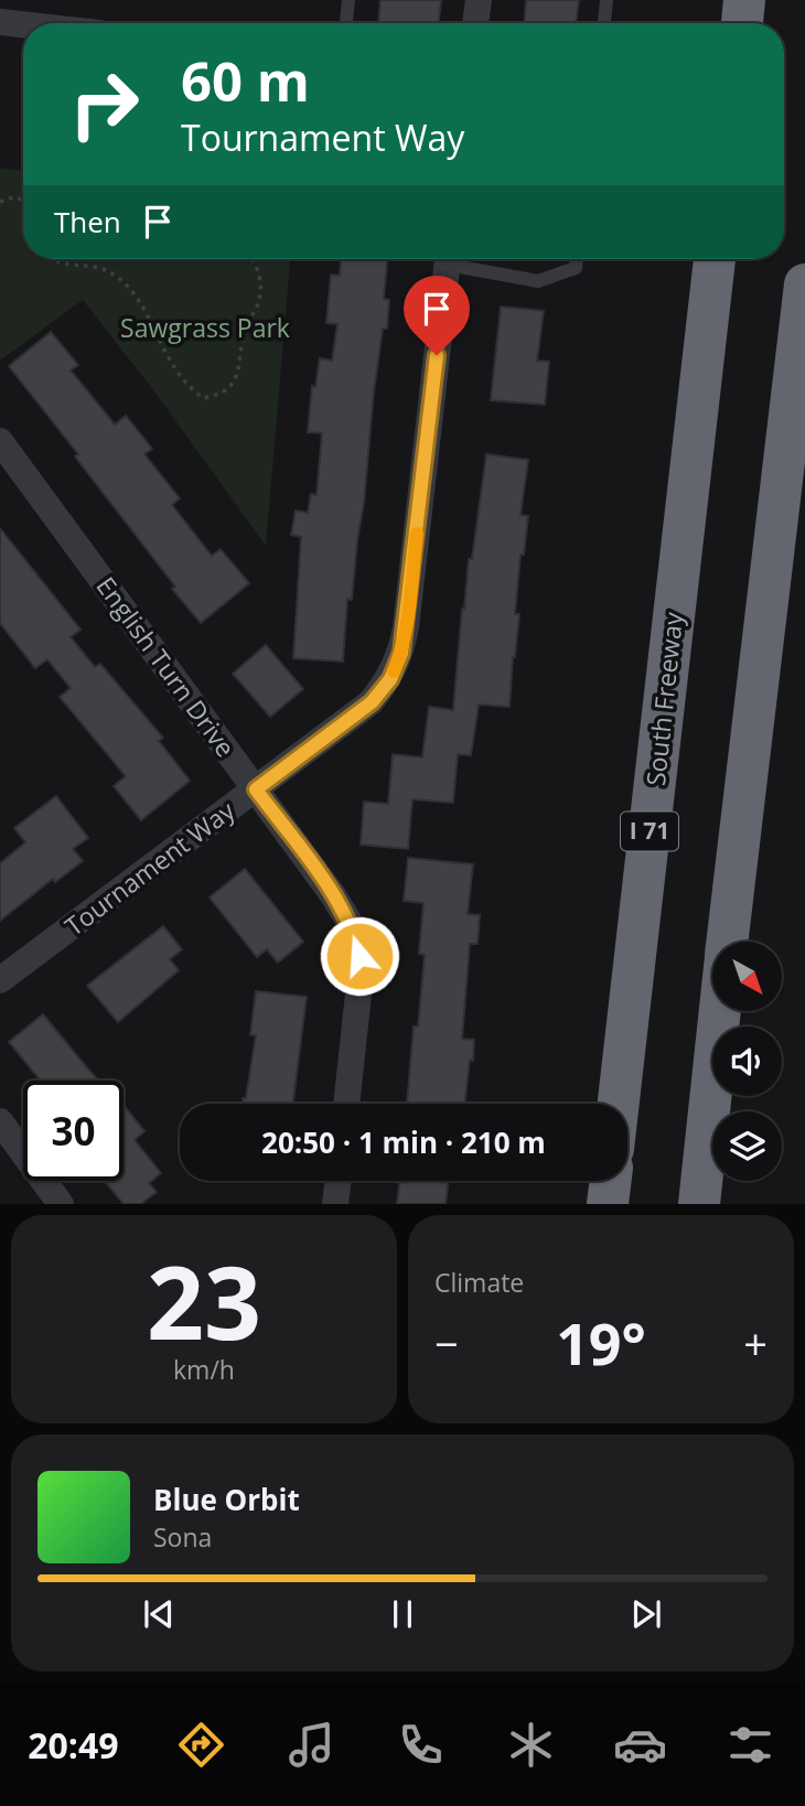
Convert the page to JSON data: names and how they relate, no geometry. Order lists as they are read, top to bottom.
{
  "streets": {
    "highway": ["South Freeway", "I 71"],
    "street": ["English Turn Drive", "Tournament Way"]
  },
  "crossings": [
    ["English Turn Drive", "Tournament Way"]
  ],
  "parks": ["Sawgrass Park"],
  "north": "bottom right",
  "page": {
    "turn": ["60 m", "Tournament Way"],
    "then": "Then",
    "limit": "30",
    "trip": "20:50 · 1 min · 210 m",
    "tile": [
      ["23", "km/h"],
      "Climate"
    ],
    "heat": ["−", "19°", "+"],
    "song": ["Blue Orbit", "Sona"],
    "tabs": "20:49"
  }
}
